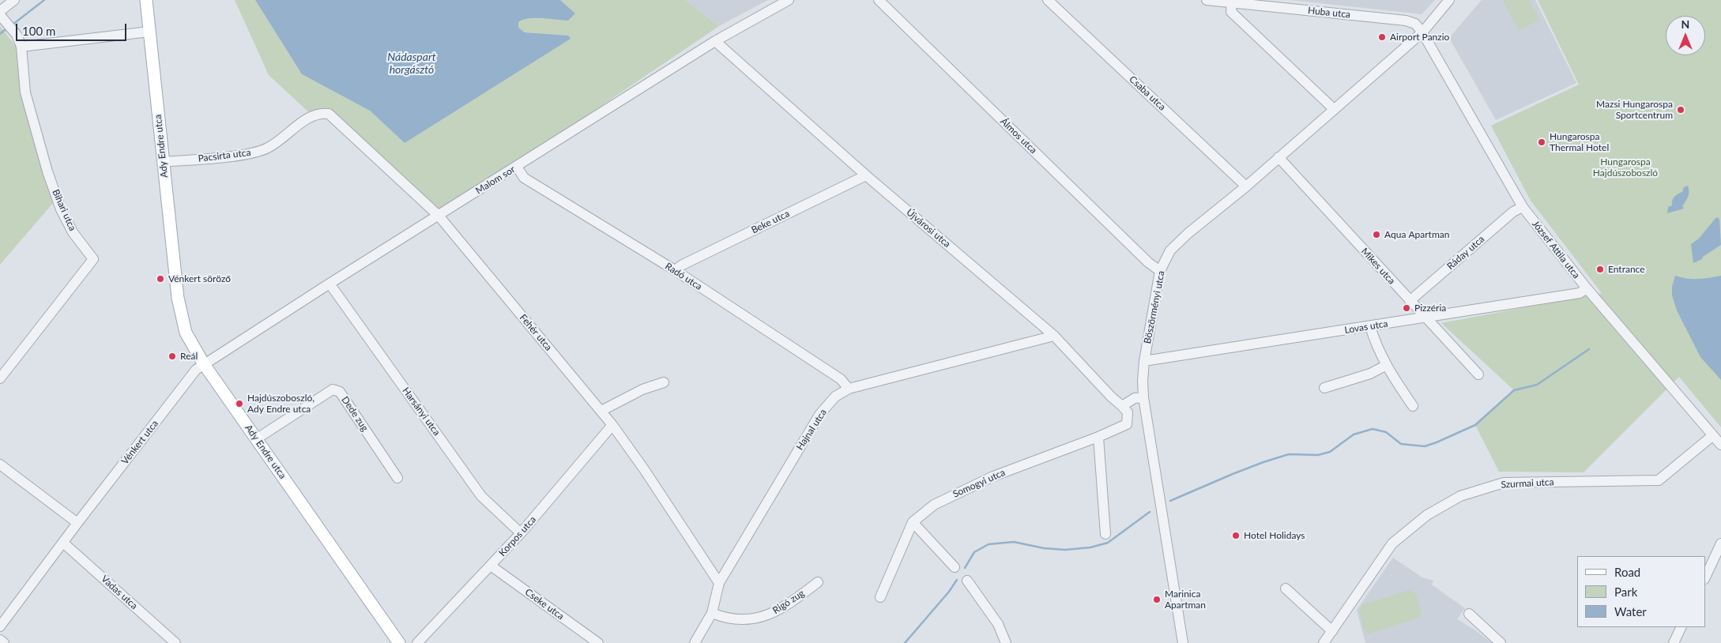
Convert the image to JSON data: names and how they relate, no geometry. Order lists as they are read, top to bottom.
{
  "streets": {
    "main road": ["Ady Endre utca"],
    "street": [
      "Huba utca",
      "Csaba utca",
      "Álmos utca",
      "Pacsirta utca",
      "Malom sor",
      "Bihari utca",
      "Beke utca",
      "Újvárosi utca",
      "József Attila utca",
      "Ráday utca",
      "Mikes utca",
      "Radó utca",
      "Böszörményi utca",
      "Lovas utca",
      "Fehér utca",
      "Harsányi utca",
      "Dede zug",
      "Hajnal utca",
      "Vénkert utca",
      "Somogyi utca",
      "Szurmai utca",
      "Korpos utca",
      "Vadas utca",
      "Rigó zug",
      "Cseke utca"
    ]
  },
  "crossings": [
    ["Huba utca", "József Attila utca"],
    ["Huba utca", "Böszörményi utca"],
    ["Csaba utca", "Böszörményi utca"],
    ["Álmos utca", "Böszörményi utca"],
    ["Ady Endre utca", "Pacsirta utca"],
    ["Ady Endre utca", "Malom sor"],
    ["Ady Endre utca", "Dede zug"],
    ["Ady Endre utca", "Vénkert utca"],
    ["Pacsirta utca", "Fehér utca"],
    ["Malom sor", "Újvárosi utca"],
    ["Malom sor", "Radó utca"],
    ["Malom sor", "Fehér utca"],
    ["Malom sor", "Harsányi utca"],
    ["Malom sor", "Vénkert utca"],
    ["Beke utca", "Újvárosi utca"],
    ["Beke utca", "Radó utca"],
    ["Újvárosi utca", "Hajnal utca"],
    ["Újvárosi utca", "Somogyi utca"],
    ["József Attila utca", "Ráday utca"],
    ["József Attila utca", "Böszörményi utca"],
    ["József Attila utca", "Lovas utca"],
    ["József Attila utca", "Szurmai utca"],
    ["Ráday utca", "Mikes utca"],
    ["Mikes utca", "Böszörményi utca"],
    ["Mikes utca", "Lovas utca"],
    ["Radó utca", "Hajnal utca"],
    ["Böszörményi utca", "Lovas utca"],
    ["Fehér utca", "Hajnal utca"],
    ["Fehér utca", "Korpos utca"],
    ["Harsányi utca", "Korpos utca"],
    ["Hajnal utca", "Rigó zug"],
    ["Vénkert utca", "Vadas utca"],
    ["Korpos utca", "Cseke utca"]
  ],
  "water": ["Nádaspart horgásztó"],
  "parks": ["Hungarospa Hajdúszoboszló"],
  "places": [
    "Airport Panzio",
    "Mazsi Hungarospa Sportcentrum",
    "Hungarospa Thermal Hotel",
    "Aqua Apartman",
    "Entrance",
    "Vénkert söröző",
    "Pizzéria",
    "Reál",
    "Hajdúszoboszló, Ady Endre utca",
    "Hotel Holidays",
    "Marinica Apartman"
  ],
  "legend": ["Road", "Park", "Water"],
  "scale_bar": "100 m",
  "north": "top"
}
